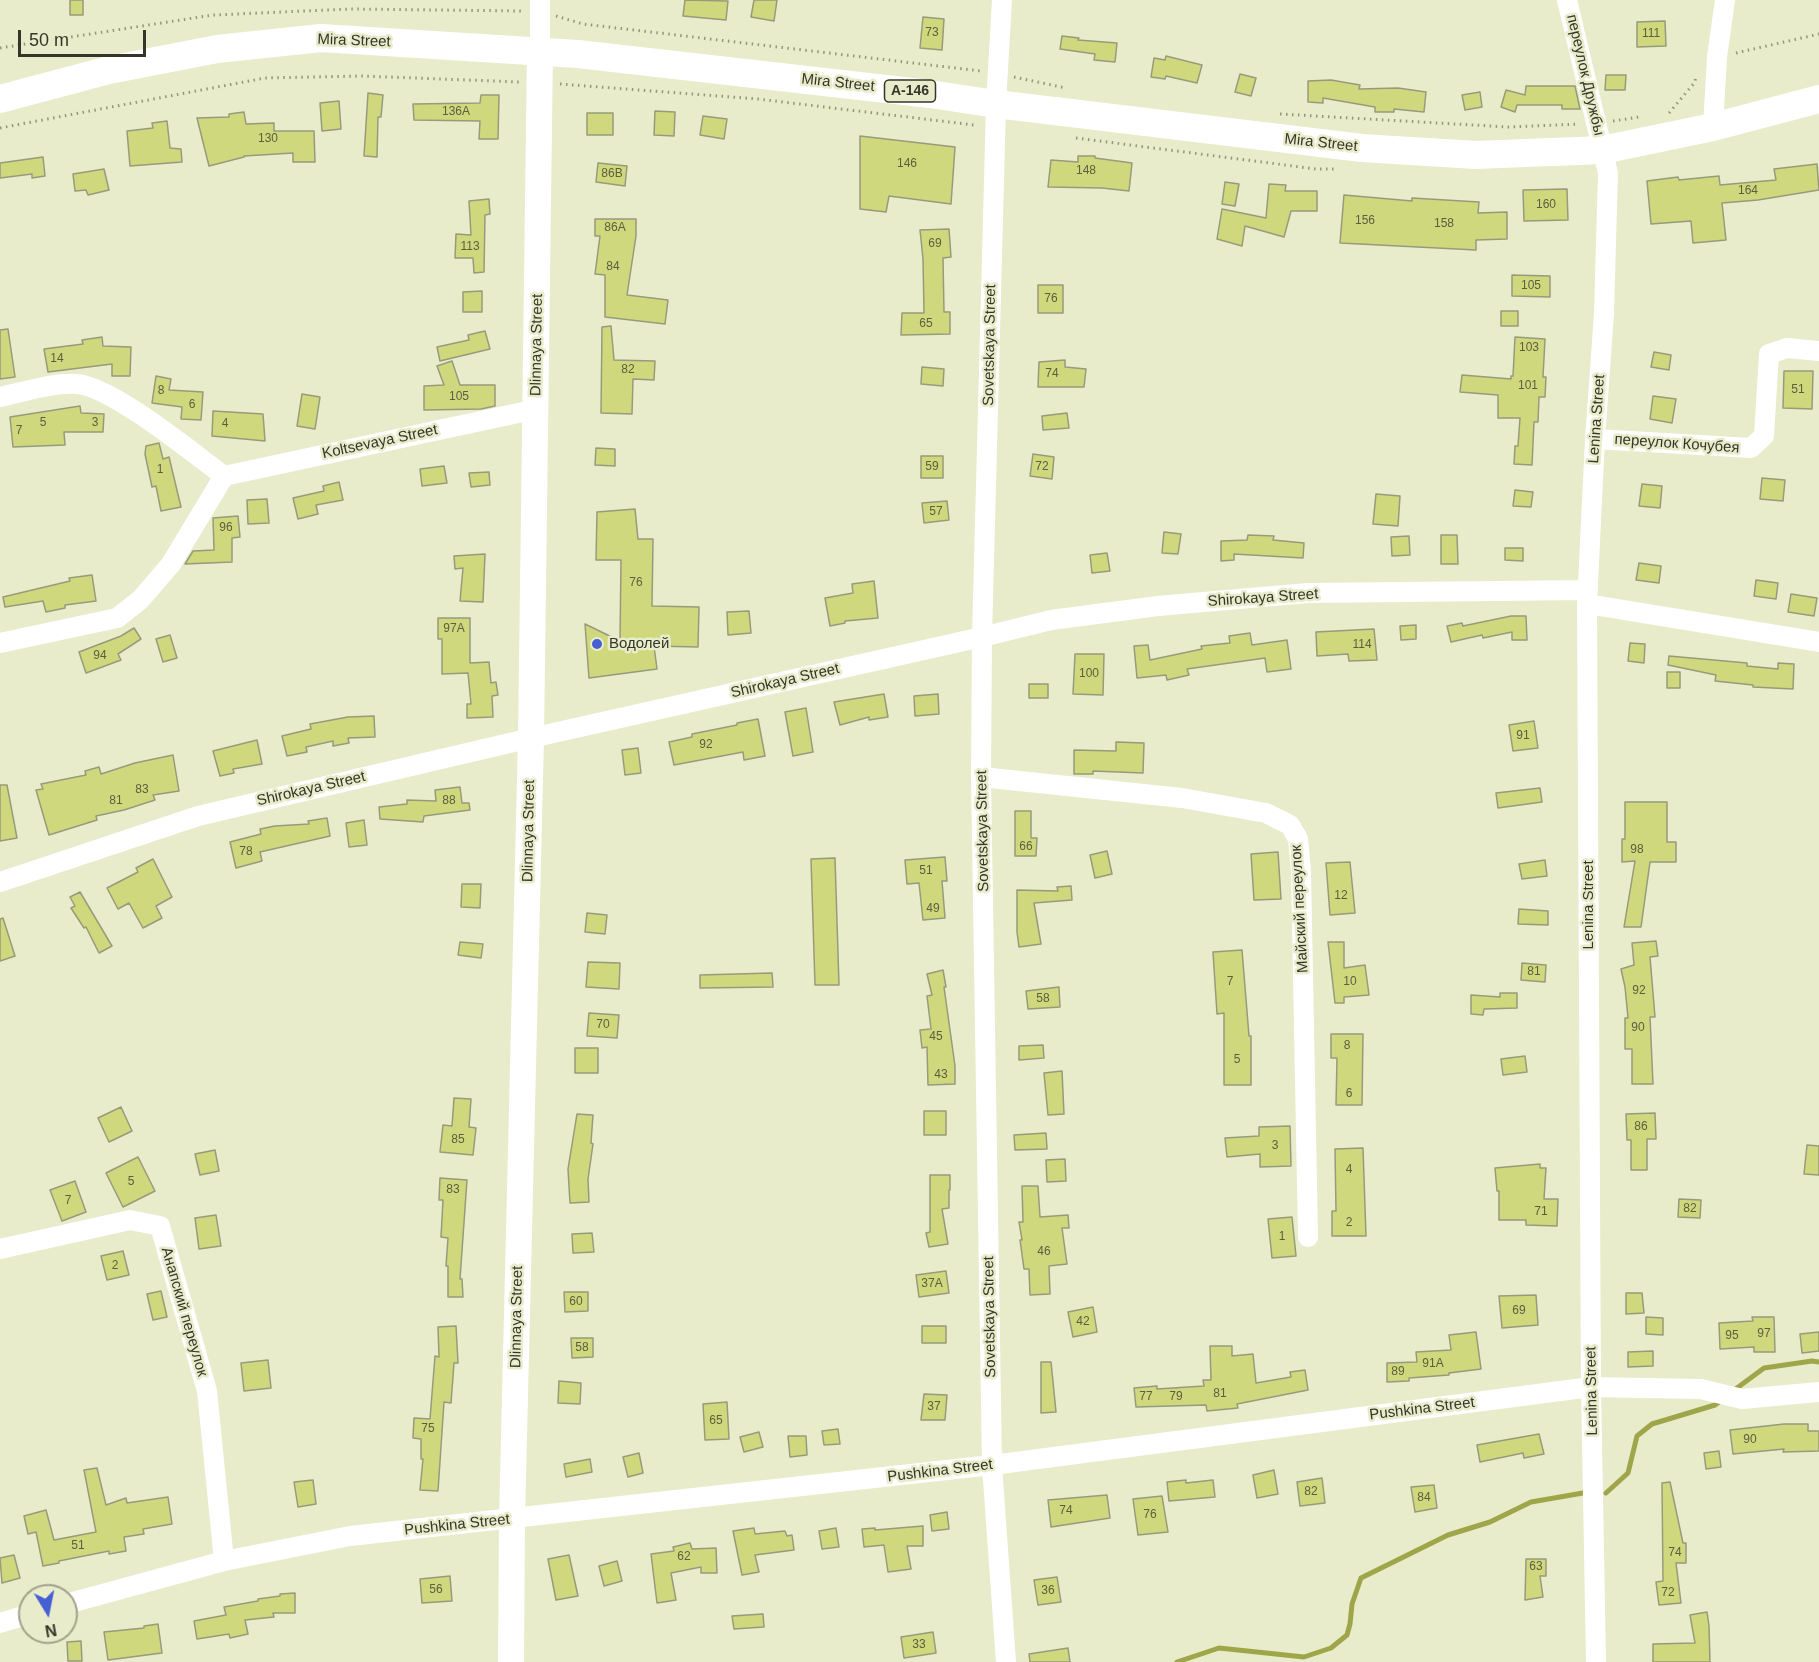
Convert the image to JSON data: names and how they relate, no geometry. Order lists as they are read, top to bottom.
{
  "streets": {
    "highway": ["Mira Street", "А-146"],
    "main road": ["Dlinnaya Street"],
    "street": [
      "переулок Дружбы",
      "Sovetskaya Street",
      "Lenina Street",
      "Koltsevaya Street",
      "переулок Кочубея",
      "Shirokaya Street",
      "Майский переулок",
      "Анапский переулок",
      "Pushkina Street"
    ]
  },
  "crossings": [
    ["Mira Street", "переулок Дружбы"],
    ["Mira Street", "Dlinnaya Street"],
    ["Mira Street", "Sovetskaya Street"],
    ["Mira Street", "Lenina Street"],
    ["переулок Дружбы", "Lenina Street"],
    ["Dlinnaya Street", "Koltsevaya Street"],
    ["Dlinnaya Street", "Shirokaya Street"],
    ["Dlinnaya Street", "Pushkina Street"],
    ["Sovetskaya Street", "Shirokaya Street"],
    ["Sovetskaya Street", "Майский переулок"],
    ["Sovetskaya Street", "Pushkina Street"],
    ["Lenina Street", "переулок Кочубея"],
    ["Lenina Street", "Shirokaya Street"],
    ["Lenina Street", "Pushkina Street"],
    ["Анапский переулок", "Pushkina Street"]
  ],
  "places": ["Водолей"],
  "house_numbers": [
    "73",
    "111",
    "136А",
    "130",
    "146",
    "148",
    "86В",
    "164",
    "160",
    "156",
    "158",
    "86А",
    "69",
    "113",
    "84",
    "105",
    "76",
    "65",
    "103",
    "14",
    "82",
    "74",
    "101",
    "51",
    "8",
    "105",
    "6",
    "5",
    "3",
    "4",
    "7",
    "59",
    "72",
    "1",
    "57",
    "96",
    "76",
    "97А",
    "114",
    "94",
    "100",
    "91",
    "92",
    "83",
    "81",
    "88",
    "66",
    "98",
    "78",
    "51",
    "12",
    "49",
    "81",
    "7",
    "10",
    "92",
    "58",
    "70",
    "90",
    "45",
    "8",
    "5",
    "43",
    "6",
    "86",
    "85",
    "3",
    "4",
    "5",
    "83",
    "7",
    "82",
    "71",
    "2",
    "1",
    "46",
    "2",
    "37А",
    "60",
    "69",
    "42",
    "97",
    "95",
    "58",
    "91А",
    "89",
    "81",
    "77",
    "79",
    "37",
    "65",
    "75",
    "90",
    "82",
    "84",
    "74",
    "76",
    "51",
    "74",
    "62",
    "63",
    "56",
    "36",
    "72",
    "33"
  ],
  "scale_bar": "50 m",
  "north": "bottom"
}
